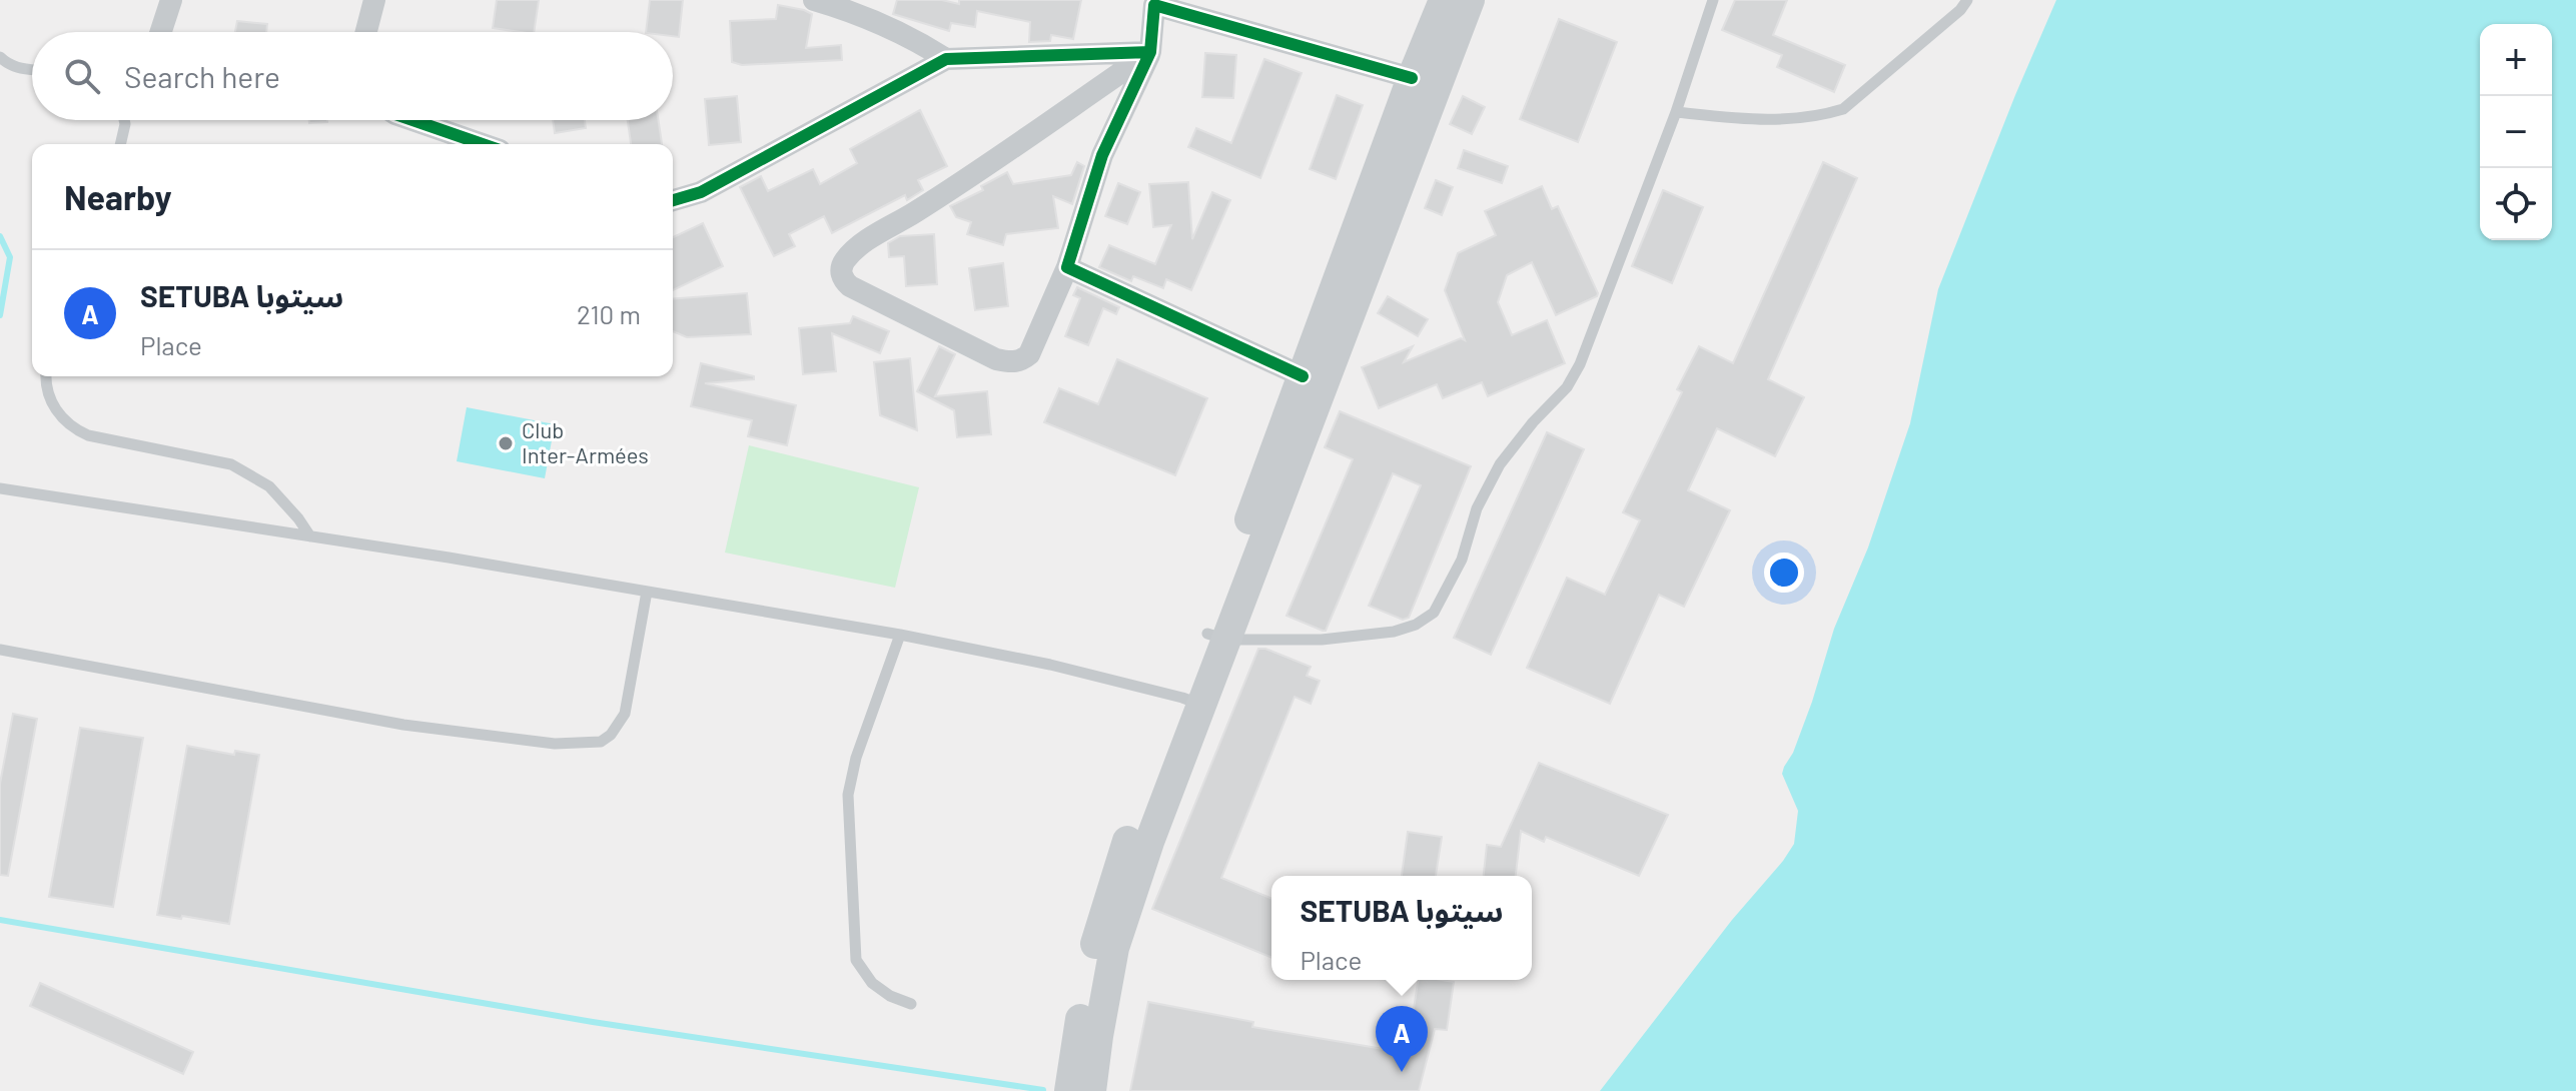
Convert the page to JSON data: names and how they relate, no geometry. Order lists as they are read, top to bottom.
{
  "places": ["Club Inter-Armées"],
  "page": {
    "map_buttons": ["+", "−"],
    "search": "Search here",
    "heading": "Nearby",
    "list": [
      {
        "mark": "A",
        "name": "SETUBA سيتوبا",
        "note": "Place",
        "value": "210 m"
      }
    ],
    "popup": ["SETUBA سيتوبا", "Place"],
    "pins": "A"
  }
}
